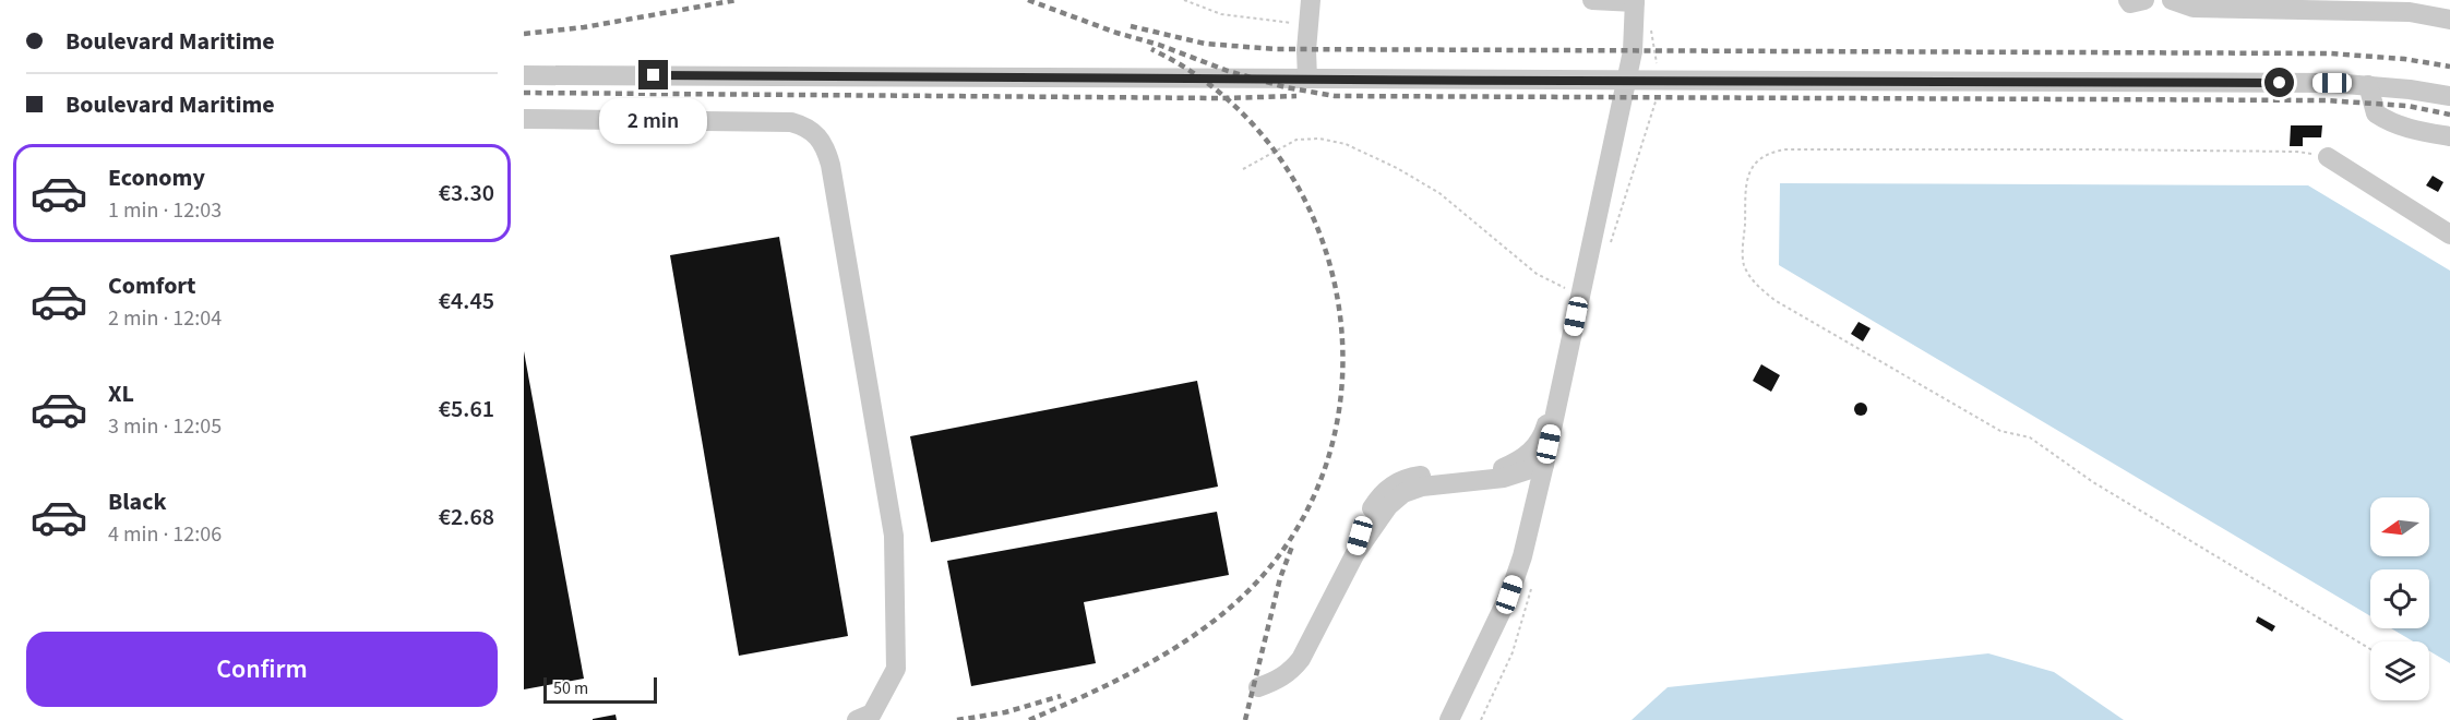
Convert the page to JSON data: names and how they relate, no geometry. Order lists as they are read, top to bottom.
{
  "scale_bar": "50 m",
  "north": "left",
  "page": {
    "banner": ["Boulevard Maritime", "Boulevard Maritime"],
    "bubble": "2 min",
    "list": [
      {
        "name": "Economy",
        "note": "1 min · 12:03",
        "value": "€3.30"
      },
      {
        "name": "Comfort",
        "note": "2 min · 12:04",
        "value": "€4.45"
      },
      {
        "name": "XL",
        "note": "3 min · 12:05",
        "value": "€5.61"
      },
      {
        "name": "Black",
        "note": "4 min · 12:06",
        "value": "€2.68"
      }
    ],
    "buttons": "Confirm",
    "scale": "50 m"
  }
}
